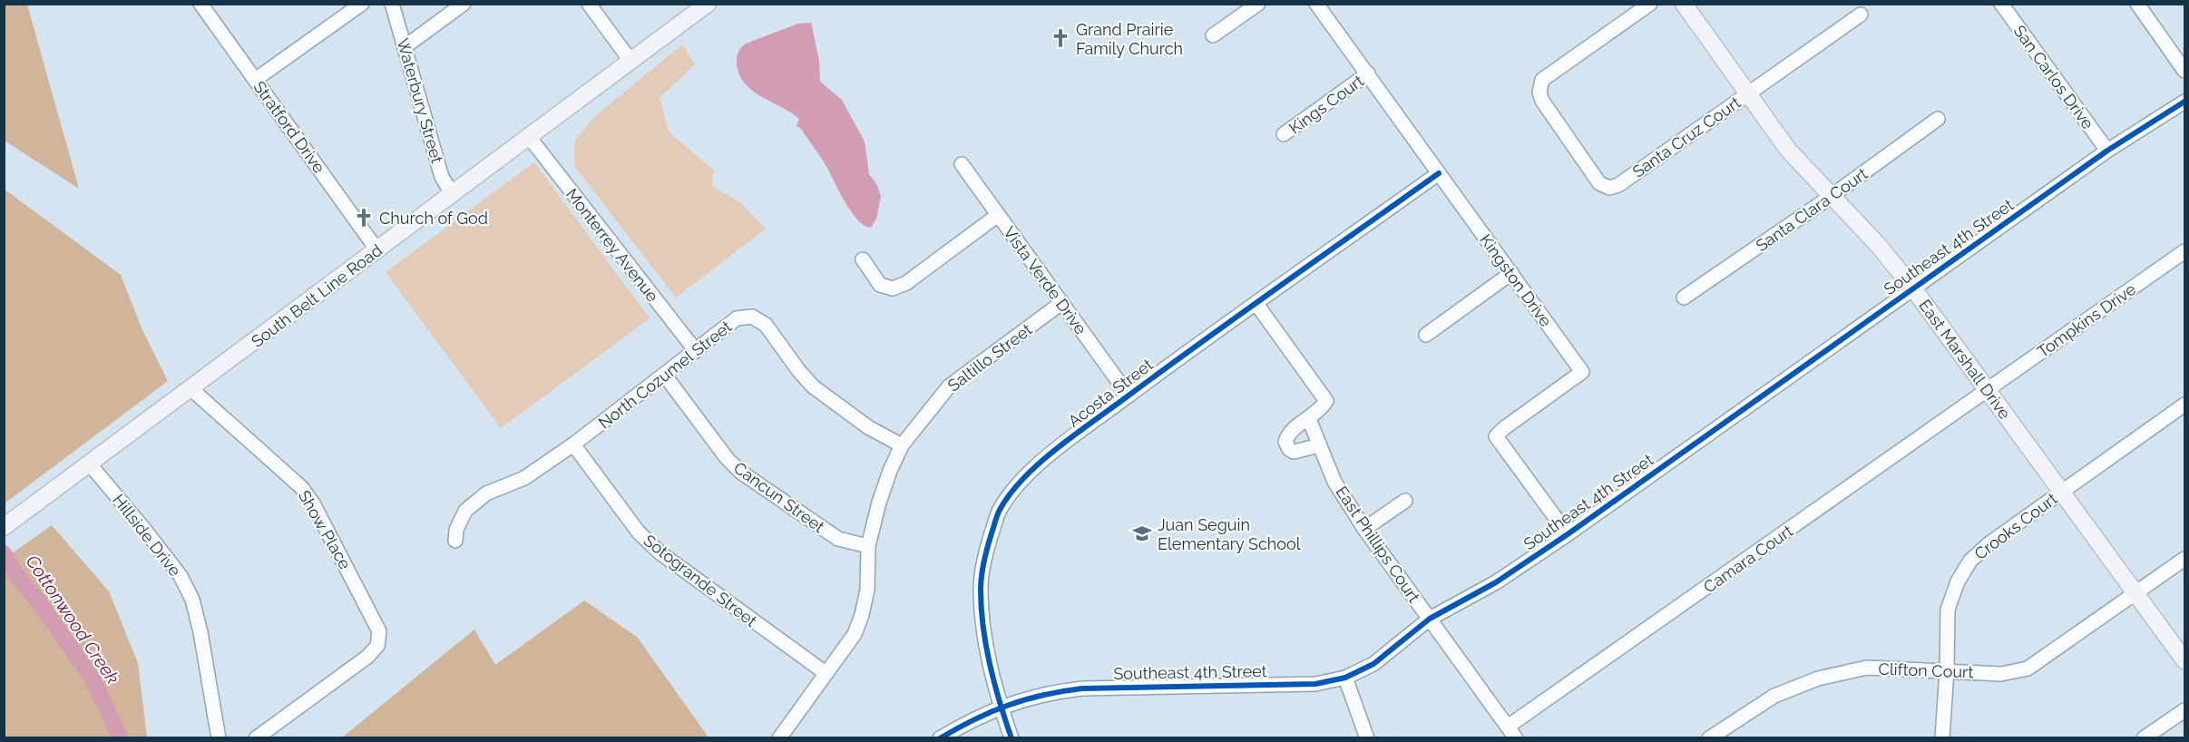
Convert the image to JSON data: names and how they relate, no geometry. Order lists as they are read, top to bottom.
{
  "streets": {
    "main road": ["South Belt Line Road", "East Marshall Drive"],
    "street": [
      "San Carlos Drive",
      "Waterbury Street",
      "Kings Court",
      "Stratford Drive",
      "Santa Cruz Court",
      "Santa Clara Court",
      "Monterrey Avenue",
      "Southeast 4th Street",
      "Vista Verde Drive",
      "Kingston Drive",
      "Tompkins Drive",
      "Saltillo Street",
      "North Cozumel Street",
      "Acosta Street",
      "Cancun Street",
      "Crooks Court",
      "Show Place",
      "Hillside Drive",
      "East Phillips Court",
      "Camara Court",
      "Sotogrande Street",
      "Clifton Court"
    ]
  },
  "crossings": [
    ["San Carlos Drive", "Southeast 4th Street"],
    ["Waterbury Street", "South Belt Line Road"],
    ["Kings Court", "Kingston Drive"],
    ["Stratford Drive", "South Belt Line Road"],
    ["Santa Cruz Court", "East Marshall Drive"],
    ["Santa Clara Court", "East Marshall Drive"],
    ["Monterrey Avenue", "South Belt Line Road"],
    ["Monterrey Avenue", "North Cozumel Street"],
    ["Southeast 4th Street", "Kingston Drive"],
    ["Southeast 4th Street", "East Marshall Drive"],
    ["Southeast 4th Street", "Acosta Street"],
    ["Southeast 4th Street", "East Phillips Court"],
    ["Vista Verde Drive", "Saltillo Street"],
    ["Vista Verde Drive", "Acosta Street"],
    ["Kingston Drive", "Acosta Street"],
    ["South Belt Line Road", "Show Place"],
    ["South Belt Line Road", "Hillside Drive"],
    ["Tompkins Drive", "East Marshall Drive"],
    ["Tompkins Drive", "Camara Court"],
    ["Saltillo Street", "North Cozumel Street"],
    ["Saltillo Street", "Cancun Street"],
    ["Saltillo Street", "Sotogrande Street"],
    ["East Marshall Drive", "Crooks Court"],
    ["East Marshall Drive", "Camara Court"],
    ["East Marshall Drive", "Clifton Court"],
    ["North Cozumel Street", "Cancun Street"],
    ["North Cozumel Street", "Sotogrande Street"],
    ["Crooks Court", "Clifton Court"],
    ["East Phillips Court", "Camara Court"]
  ],
  "water": ["Cottonwood Creek"],
  "places": {
    "church": ["Grand Prairie Family Church", "Church of God"],
    "school or university": ["Juan Seguin Elementary School"]
  }
}
